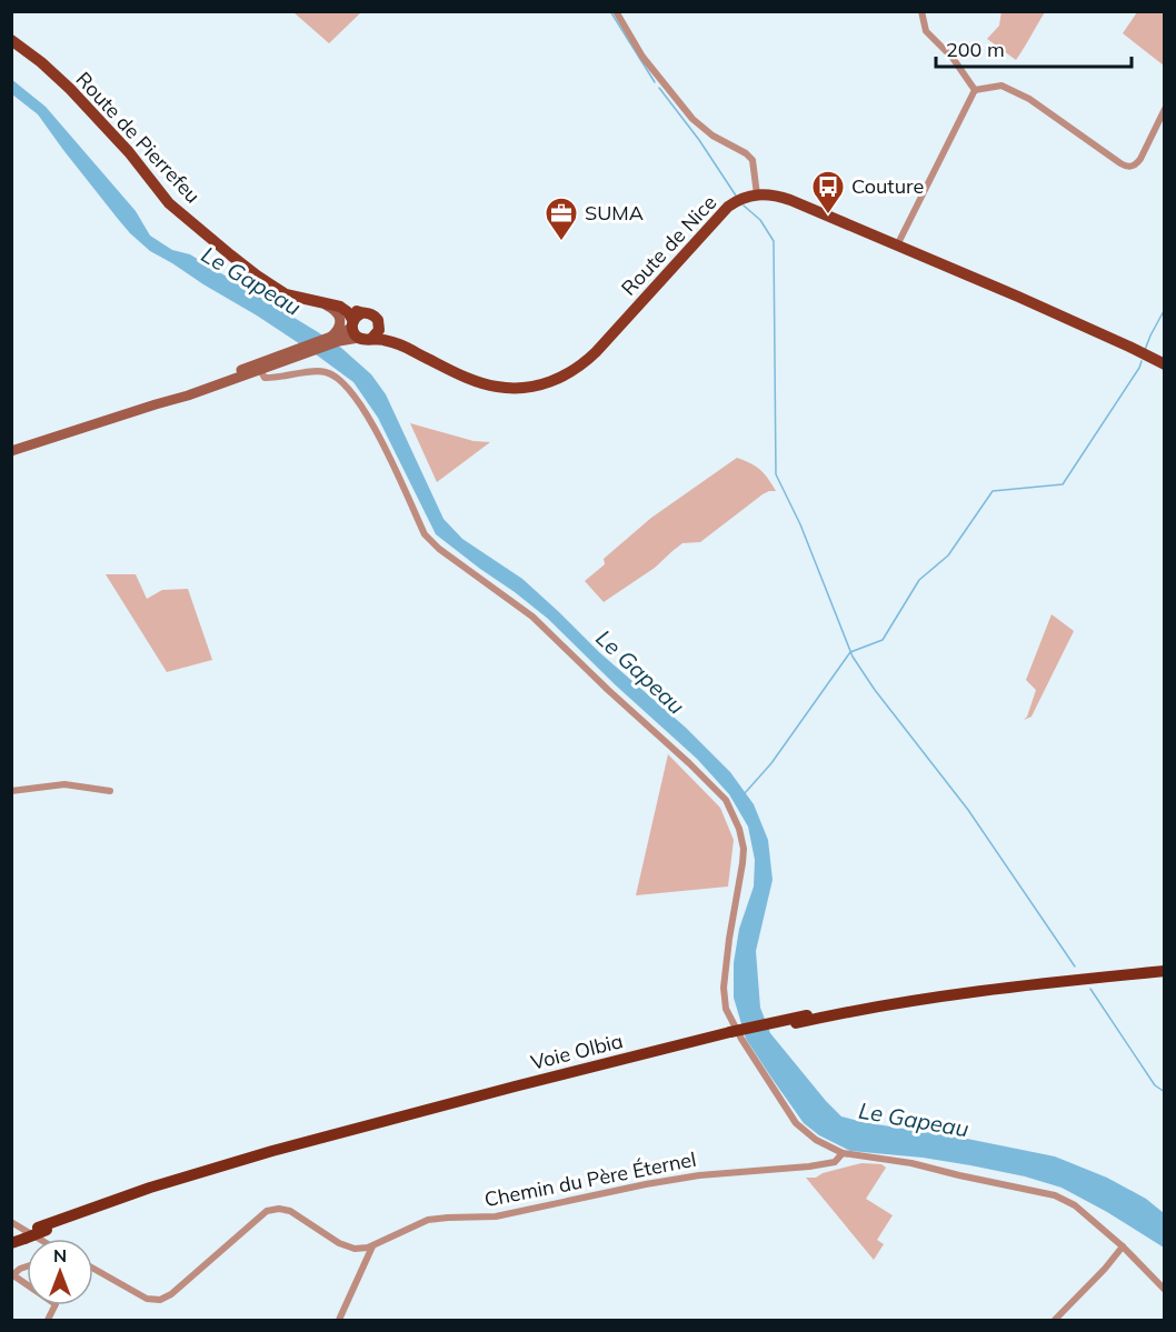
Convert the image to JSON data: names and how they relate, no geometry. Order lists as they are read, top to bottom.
{
  "streets": {
    "highway": ["Voie Olbia"],
    "main road": ["Route de Pierrefeu", "Route de Nice"],
    "street": ["Chemin du Père Éternel"]
  },
  "water": ["Le Gapeau"],
  "places": {
    "bus stop": ["Couture"],
    "office": ["SUMA"]
  },
  "scale_bar": "200 m",
  "north": "top"
}
